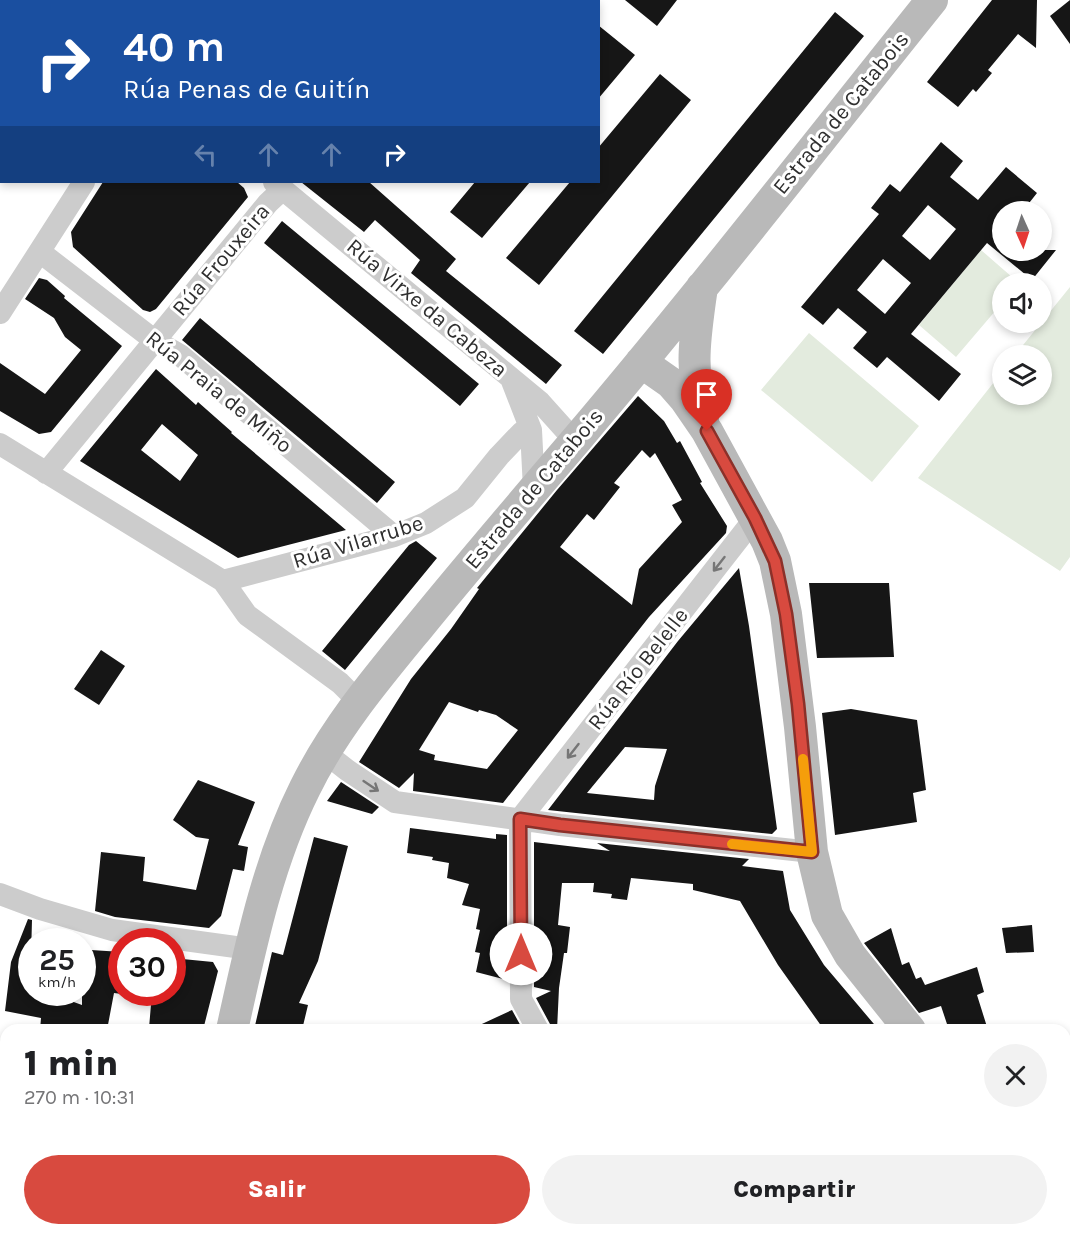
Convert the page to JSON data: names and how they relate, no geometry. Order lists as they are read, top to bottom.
{
  "streets": {
    "main road": ["Estrada de Catabois"],
    "street": [
      "Rúa Frouxeira",
      "Rúa Virxe da Cabeza",
      "Rúa Praia de Miño",
      "Rúa Vilarrube",
      "Rúa Río Belelle"
    ]
  },
  "crossings": [
    ["Estrada de Catabois", "Rúa Virxe da Cabeza"],
    ["Rúa Frouxeira", "Rúa Virxe da Cabeza"],
    ["Rúa Frouxeira", "Rúa Praia de Miño"],
    ["Rúa Praia de Miño", "Rúa Vilarrube"]
  ],
  "one_way": ["Rúa Río Belelle"],
  "north": "bottom",
  "page": {
    "turn": ["40 m", "Rúa Penas de Guitín"],
    "speed": "25 km/h",
    "limit": "30",
    "heading": ["1 min", "270 m · 10:31"],
    "buttons": ["Salir", "Compartir"]
  }
}
